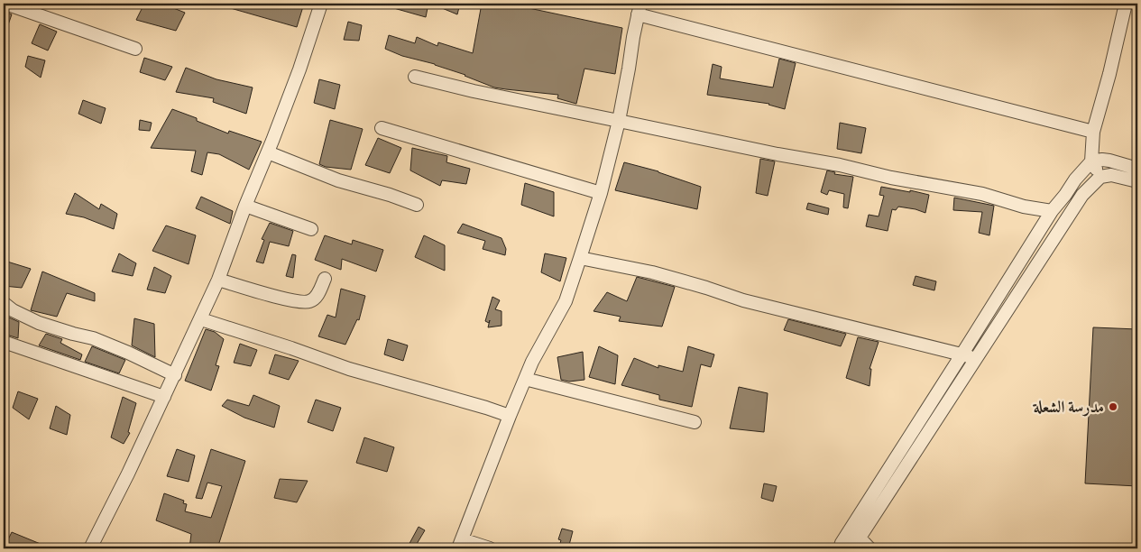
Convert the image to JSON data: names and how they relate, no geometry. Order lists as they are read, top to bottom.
{
  "places": ["مدرسة الشعلة"]
}
